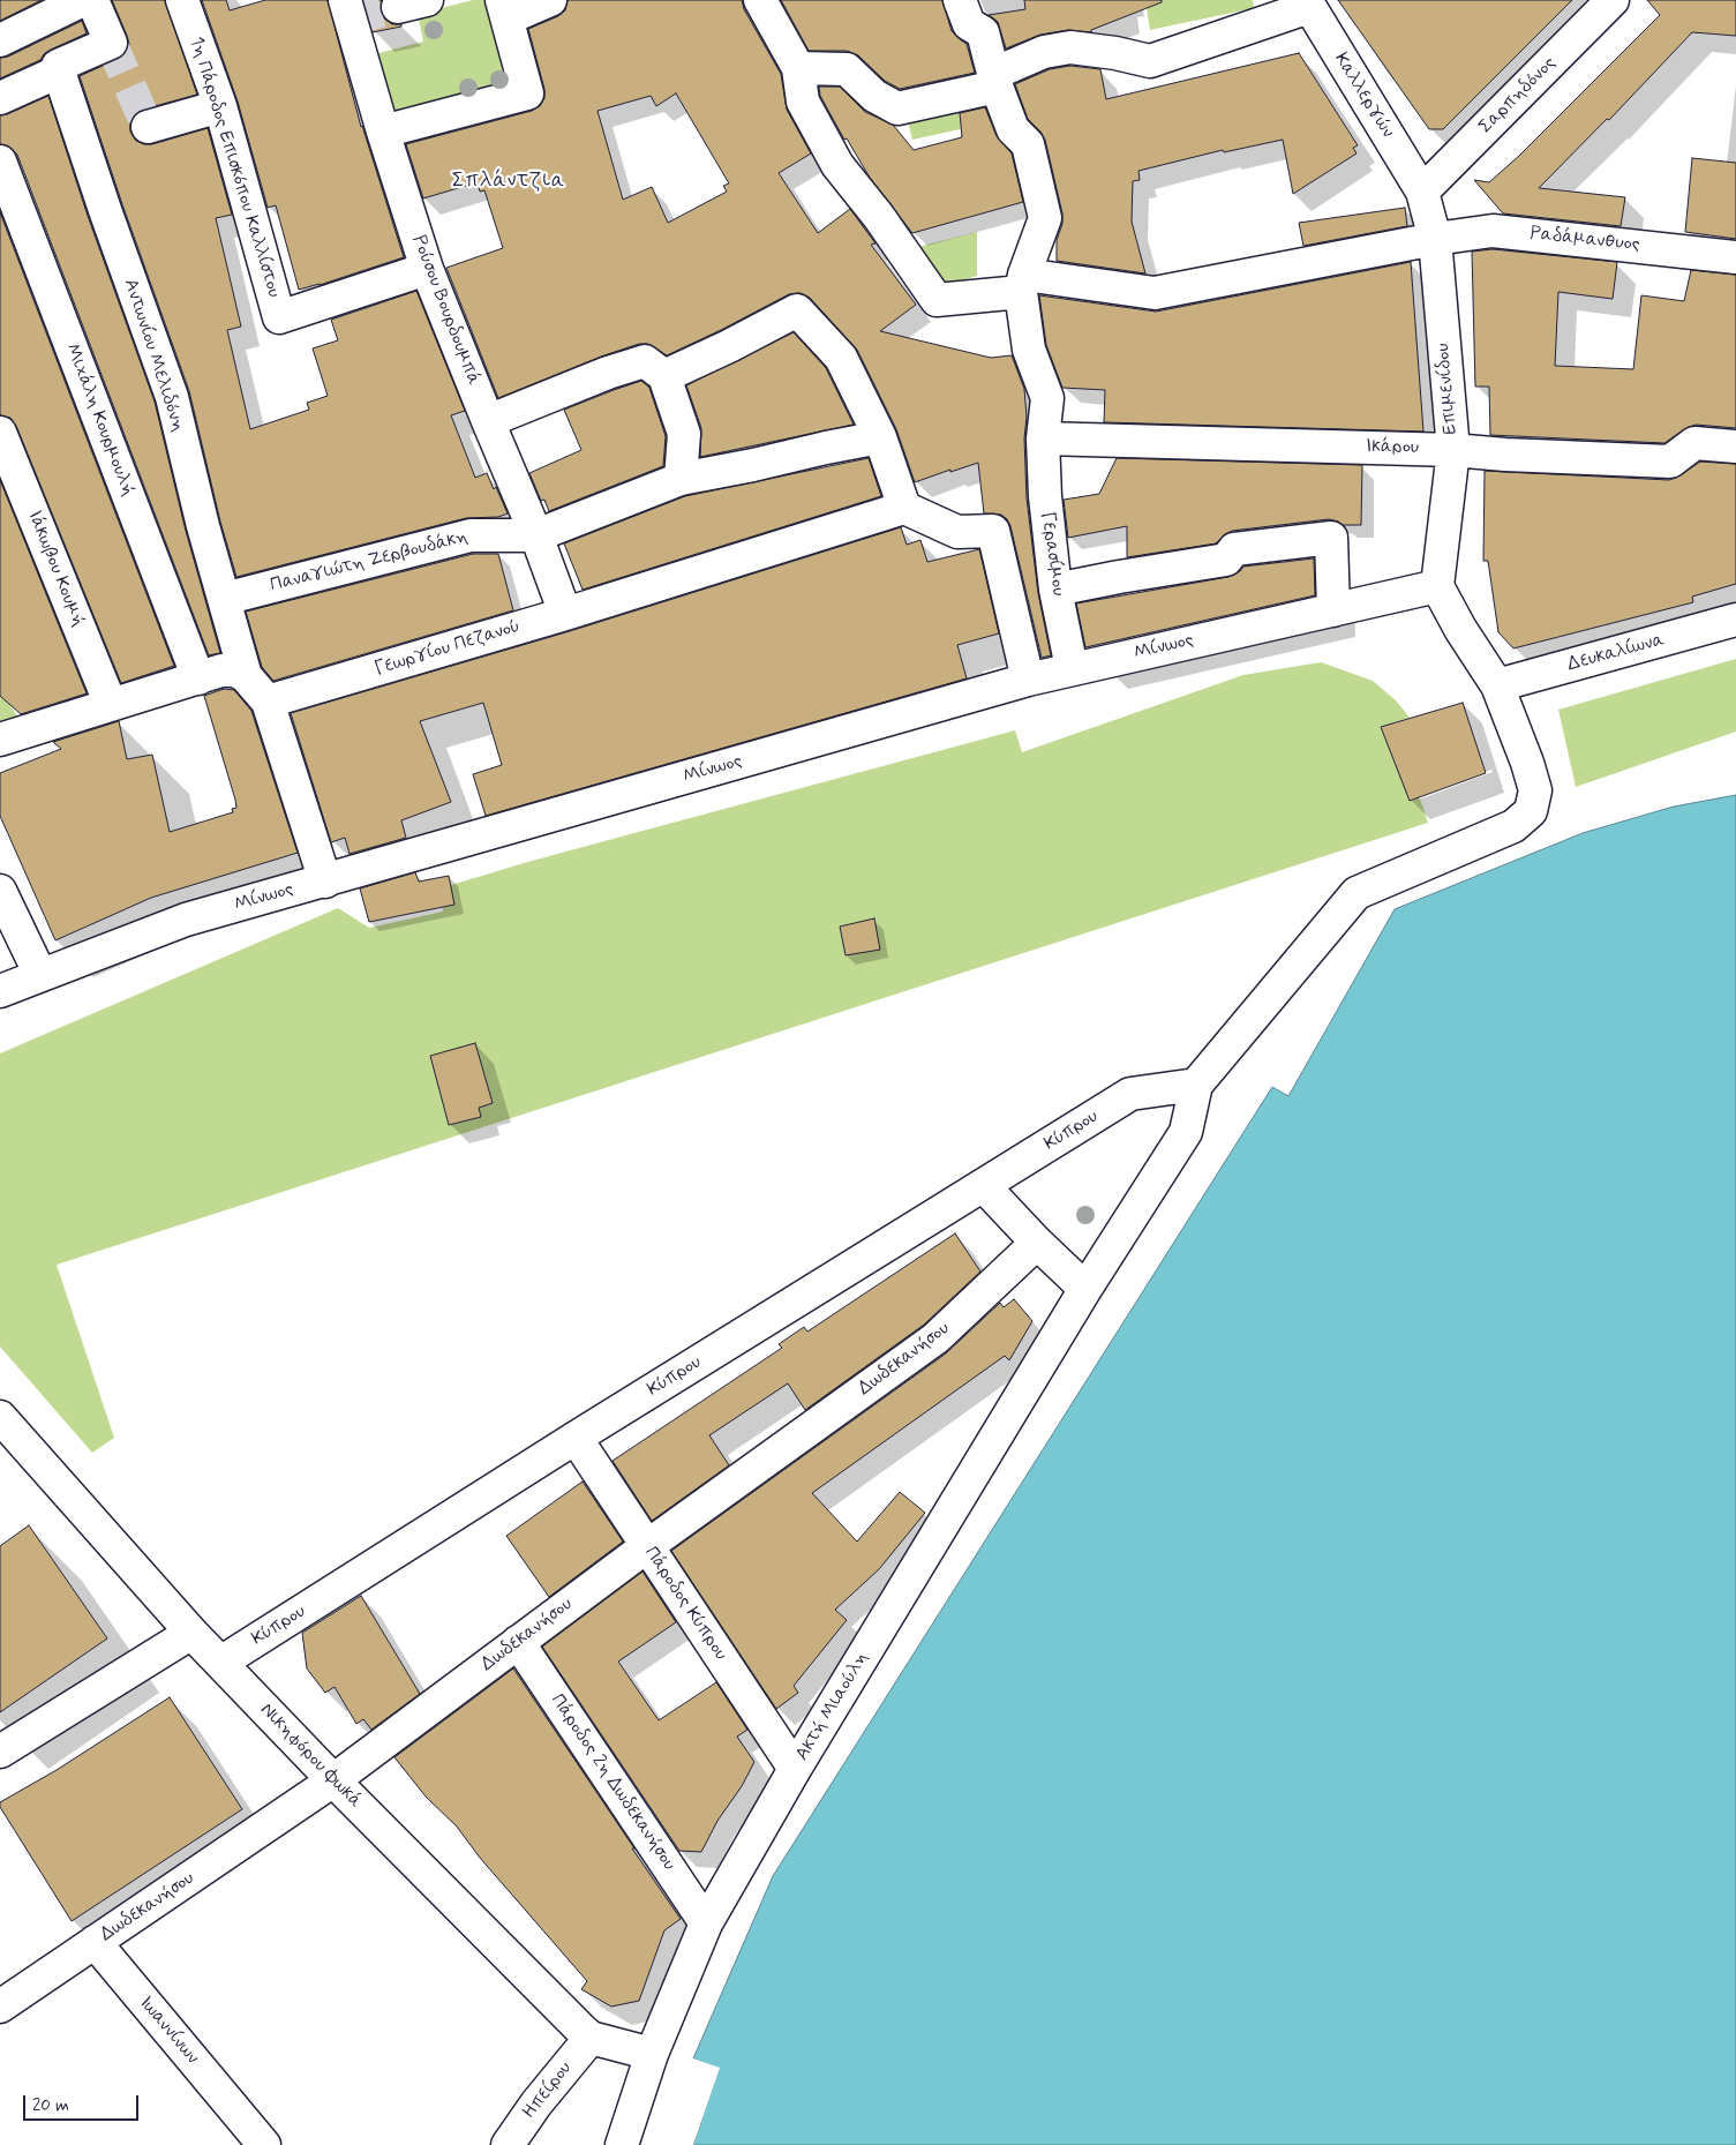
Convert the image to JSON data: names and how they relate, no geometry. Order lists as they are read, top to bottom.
{
  "streets": {
    "street": [
      "Καλλεργών",
      "Σαρπηδόνος",
      "1η Πάροδος Επισκόπου Καλλίστου",
      "Ραδάμανθυος",
      "Ρούσου Βουρδουμπά",
      "Αντωνίου Μελιδόνη",
      "Επιμενίδου",
      "Μιχάλη Κουρμουλή",
      "Ικάρου",
      "Γερασίμου",
      "Παναγιώτη Ζερβουδάκη",
      "Ιάκωβου Κουμή",
      "Μίνωος",
      "Γεωργίου Πεζανού",
      "Δευκαλίωνα",
      "Κύπρου",
      "Δωδεκανήσου",
      "Πάροδος Κύπρου",
      "Ακτή Μιαούλη",
      "Νικηφόρου Φωκά",
      "Πάροδος 2η Δωδεκανήσου",
      "Ιωαννίνων",
      "Ηπείρου"
    ]
  },
  "crossings": [
    ["Καλλεργών", "Σαρπηδόνος"],
    ["Καλλεργών", "Επιμενίδου"],
    ["Σαρπηδόνος", "Επιμενίδου"],
    ["1η Πάροδος Επισκόπου Καλλίστου", "Ρούσου Βουρδουμπά"],
    ["Ραδάμανθυος", "Επιμενίδου"],
    ["Ραδάμανθυος", "Γερασίμου"],
    ["Ρούσου Βουρδουμπά", "Παναγιώτη Ζερβουδάκη"],
    ["Ρούσου Βουρδουμπά", "Γεωργίου Πεζανού"],
    ["Αντωνίου Μελιδόνη", "Παναγιώτη Ζερβουδάκη"],
    ["Επιμενίδου", "Ικάρου"],
    ["Επιμενίδου", "Μίνωος"],
    ["Ικάρου", "Γερασίμου"],
    ["Γερασίμου", "Μίνωος"],
    ["Κύπρου", "Πάροδος Κύπρου"],
    ["Κύπρου", "Ακτή Μιαούλη"],
    ["Κύπρου", "Νικηφόρου Φωκά"],
    ["Δωδεκανήσου", "Πάροδος Κύπρου"],
    ["Δωδεκανήσου", "Νικηφόρου Φωκά"],
    ["Δωδεκανήσου", "Πάροδος 2η Δωδεκανήσου"],
    ["Δωδεκανήσου", "Ιωαννίνων"],
    ["Πάροδος Κύπρου", "Ακτή Μιαούλη"],
    ["Ακτή Μιαούλη", "Νικηφόρου Φωκά"],
    ["Ακτή Μιαούλη", "Πάροδος 2η Δωδεκανήσου"],
    ["Νικηφόρου Φωκά", "Ηπείρου"]
  ],
  "districts": ["Σπλάντζια"],
  "scale_bar": "20 m"
}
